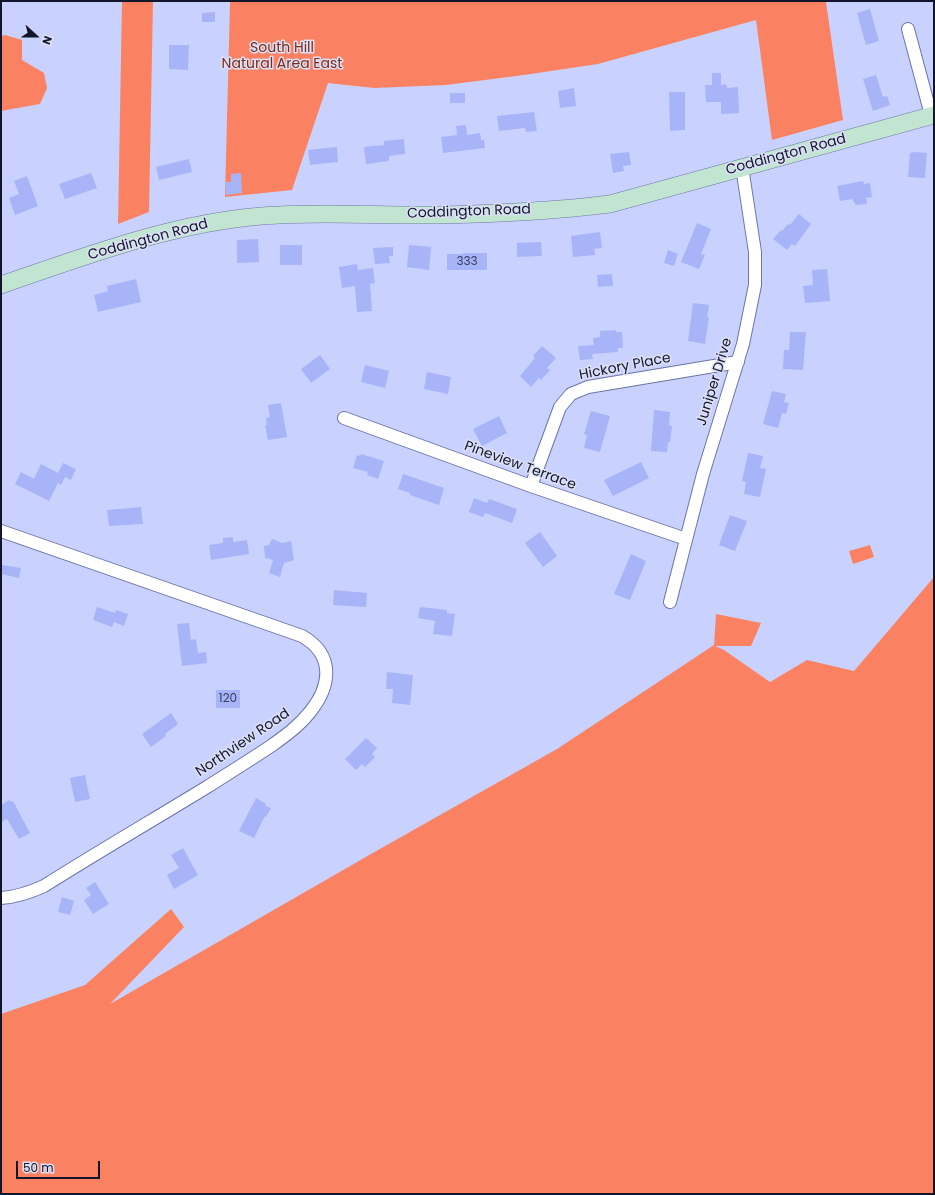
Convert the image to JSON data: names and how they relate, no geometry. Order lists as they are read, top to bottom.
{
  "streets": {
    "street": [
      "Coddington Road",
      "Hickory Place",
      "Juniper Drive",
      "Pineview Terrace",
      "Northview Road"
    ]
  },
  "crossings": [
    ["Coddington Road", "Juniper Drive"],
    ["Hickory Place", "Juniper Drive"],
    ["Hickory Place", "Pineview Terrace"],
    ["Juniper Drive", "Pineview Terrace"]
  ],
  "parks": ["South Hill Natural Area East"],
  "house_numbers": ["333", "120"],
  "scale_bar": "50 m",
  "north": "right"
}
